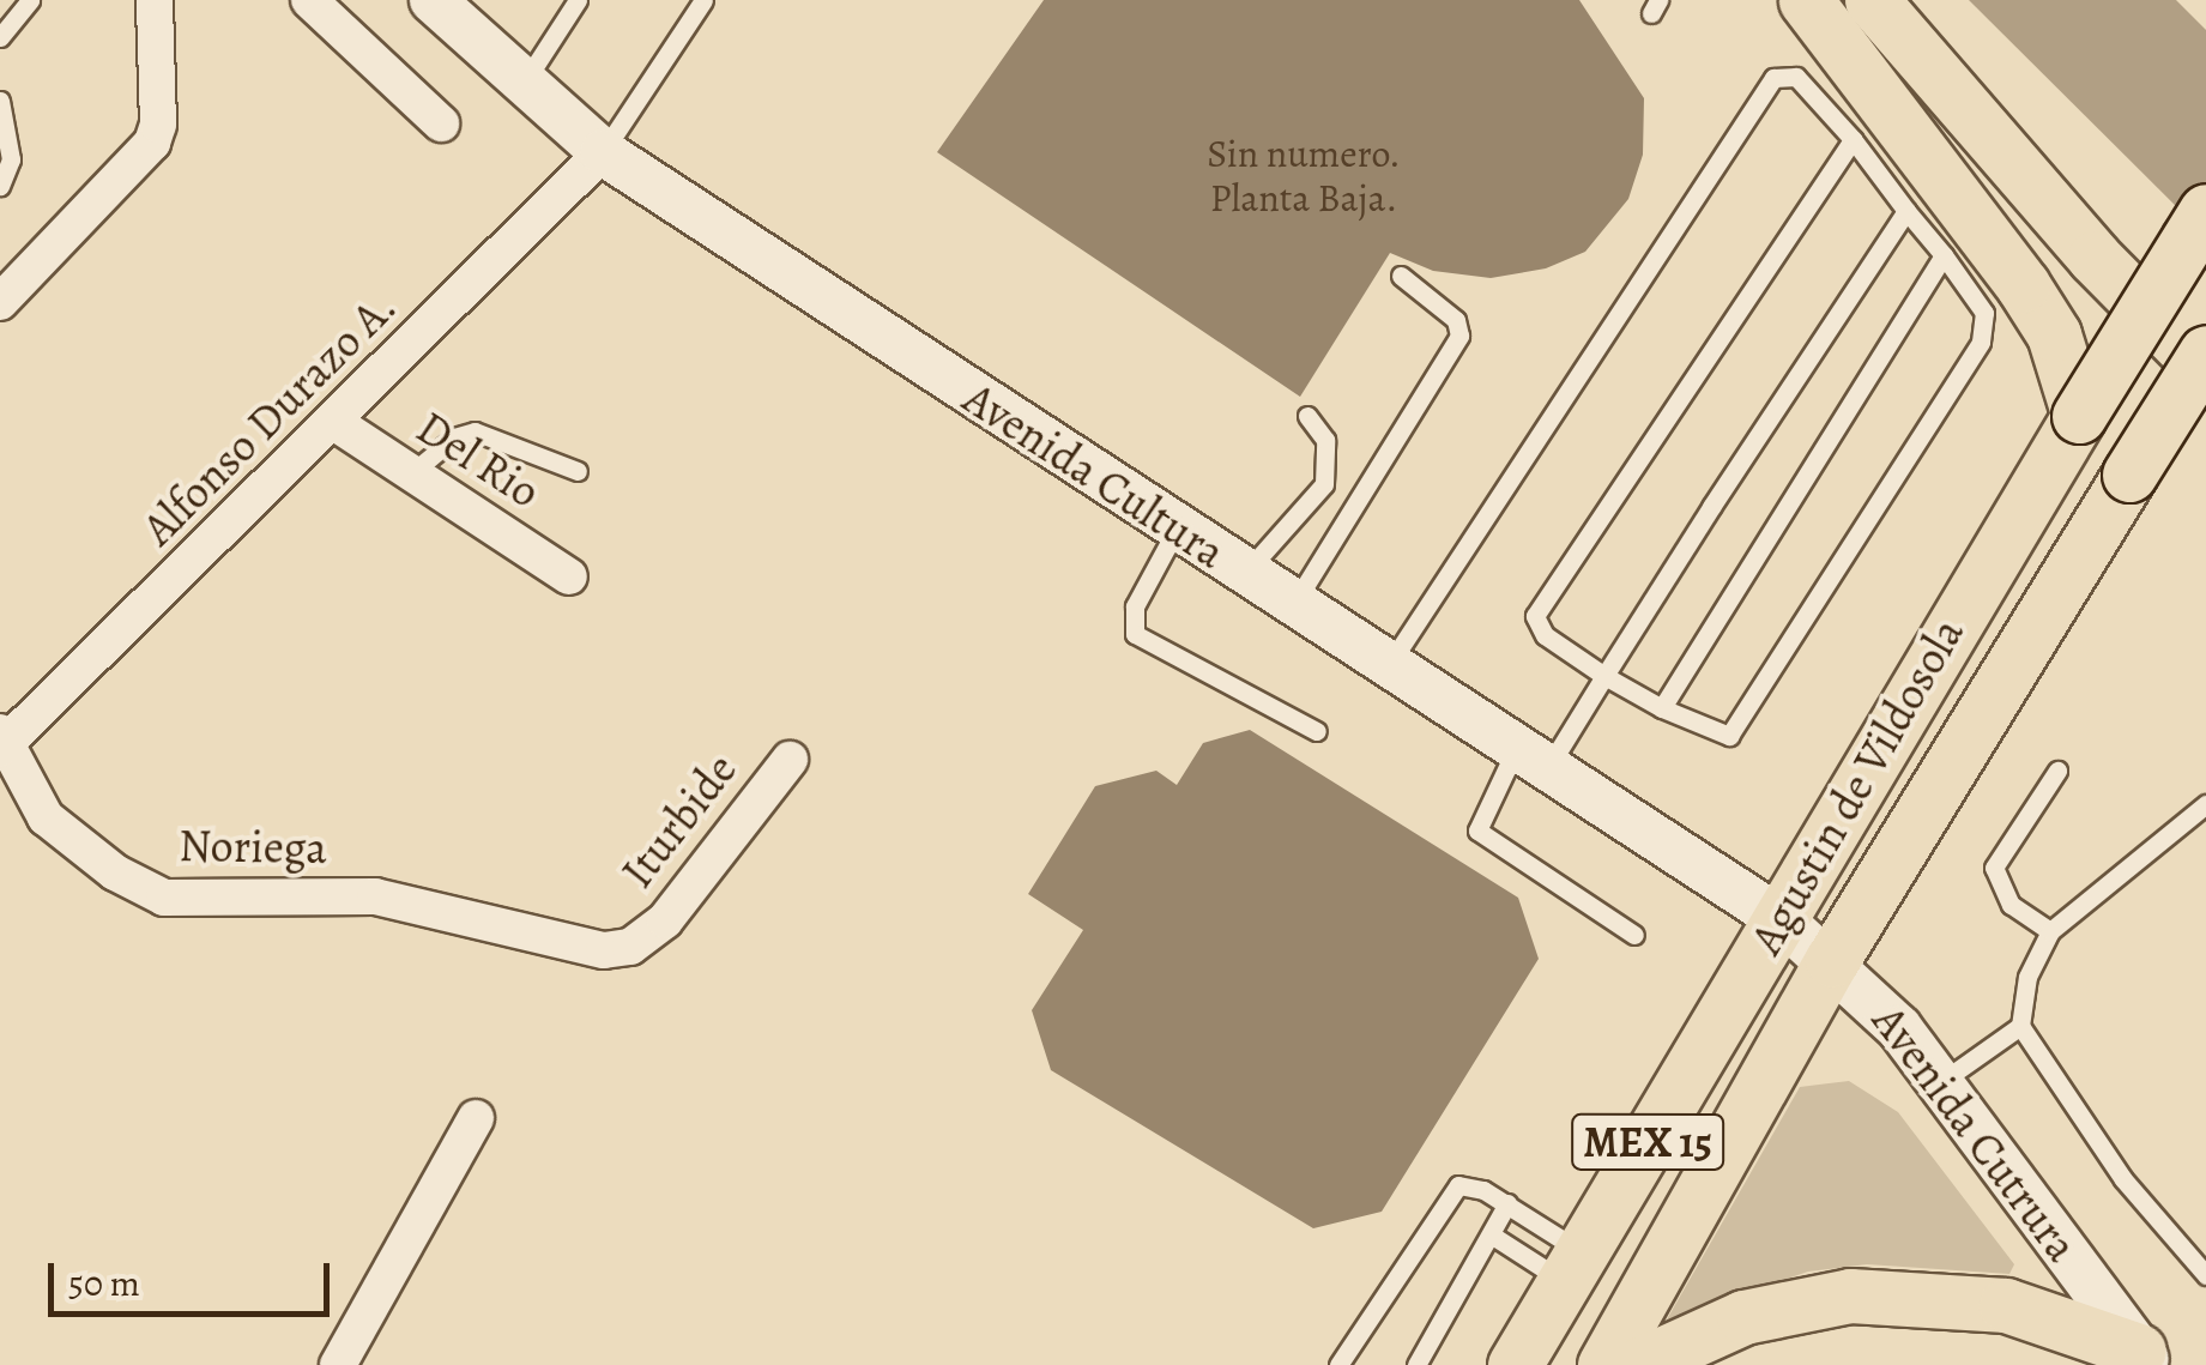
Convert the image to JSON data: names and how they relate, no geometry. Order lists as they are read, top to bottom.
{
  "streets": {
    "main road": ["Agustin de Vildosola", "MEX 15"],
    "street": [
      "Alfonso Durazo A.",
      "Del Rio",
      "Avenida Cultura",
      "Iturbide",
      "Noriega",
      "Avenida Cutrura"
    ]
  },
  "crossings": [
    ["Alfonso Durazo A.", "Del Rio"],
    ["Alfonso Durazo A.", "Avenida Cultura"],
    ["Alfonso Durazo A.", "Noriega"],
    ["Avenida Cultura", "Agustin de Vildosola"],
    ["Avenida Cultura", "Avenida Cutrura"],
    ["Agustin de Vildosola", "Avenida Cutrura"],
    ["Iturbide", "Noriega"]
  ],
  "house_numbers": ["Sin numero. Planta Baja."],
  "scale_bar": "50 m"
}
